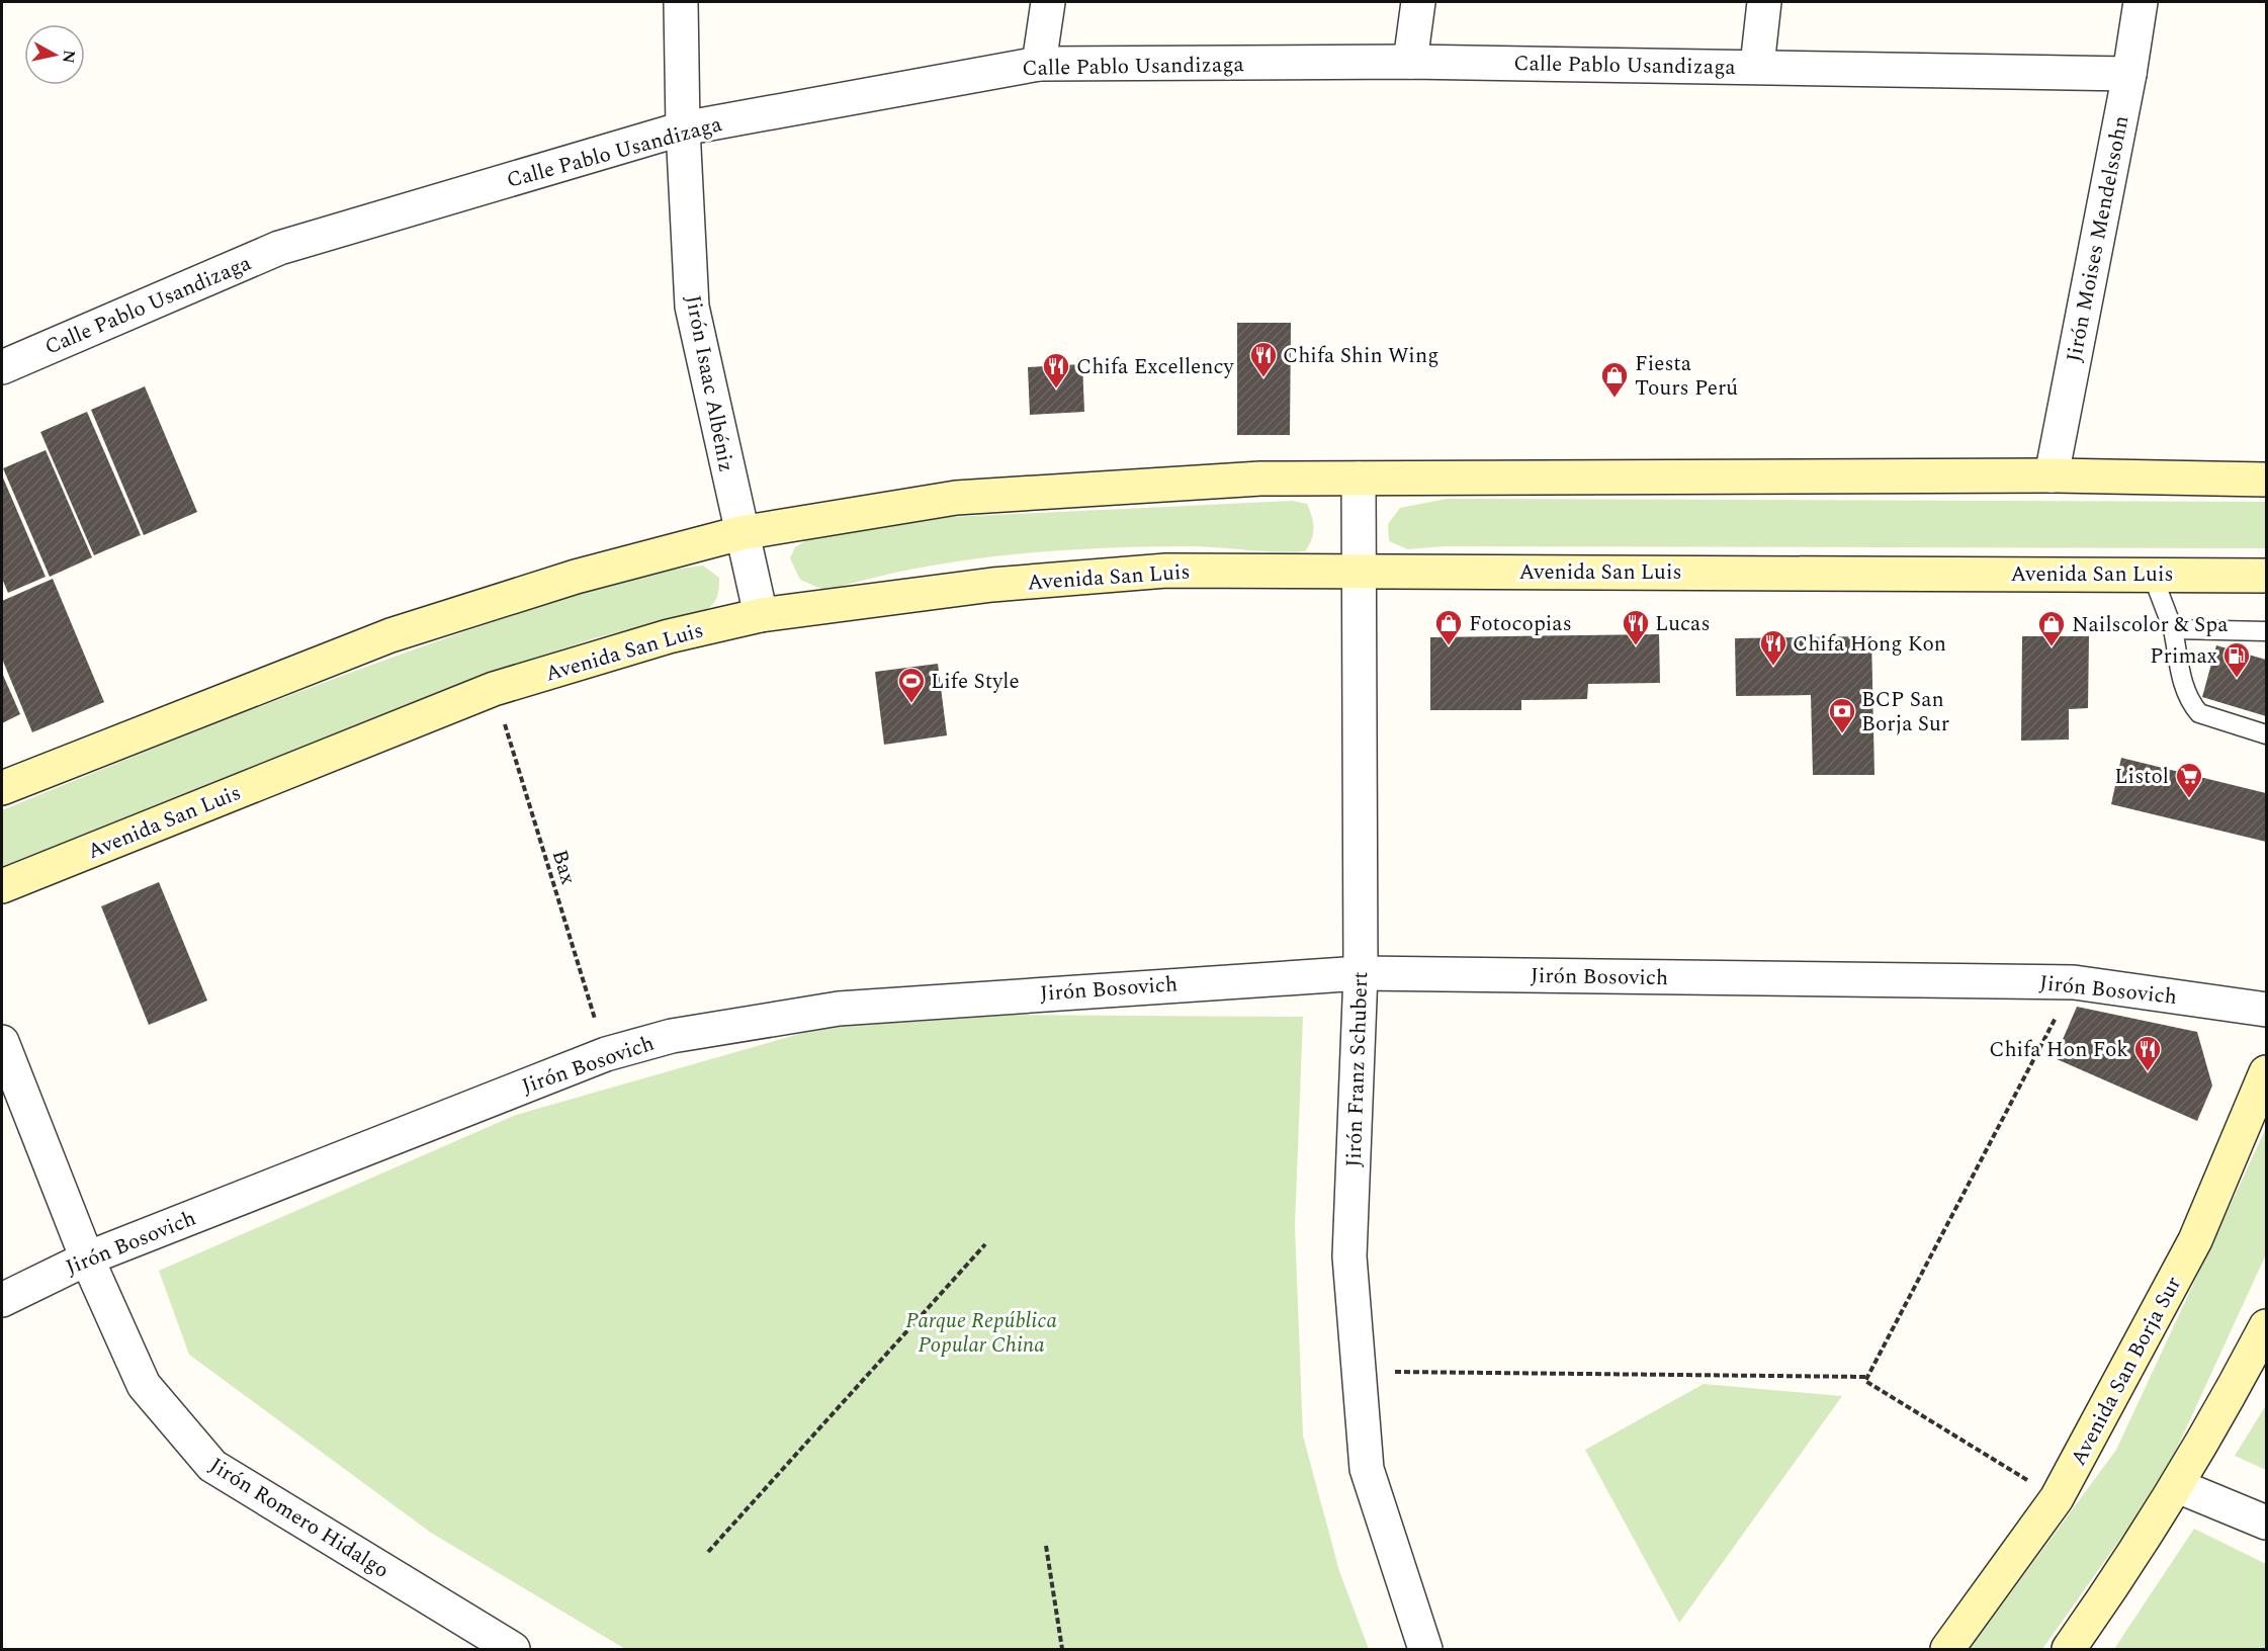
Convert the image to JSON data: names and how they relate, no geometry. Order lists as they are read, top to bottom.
{
  "streets": {
    "main road": ["Avenida San Luis", "Avenida San Borja Sur"],
    "street": [
      "Calle Pablo Usandizaga",
      "Jirón Moises Mendelssohn",
      "Jirón Isaac Albéniz",
      "Jirón Bosovich",
      "Jirón Franz Schubert",
      "Jirón Romero Hidalgo"
    ],
    "path": ["Bax"]
  },
  "crossings": [
    ["Calle Pablo Usandizaga", "Jirón Moises Mendelssohn"],
    ["Calle Pablo Usandizaga", "Jirón Isaac Albéniz"],
    ["Jirón Isaac Albéniz", "Avenida San Luis"],
    ["Avenida San Luis", "Bax"],
    ["Avenida San Luis", "Jirón Franz Schubert"],
    ["Bax", "Jirón Bosovich"],
    ["Jirón Bosovich", "Jirón Franz Schubert"],
    ["Jirón Bosovich", "Jirón Romero Hidalgo"]
  ],
  "parks": ["Parque República Popular China"],
  "places": {
    "restaurant": [
      "Chifa Shin Wing",
      "Chifa Excellency",
      "Lucas",
      "Chifa Hong Kon",
      "Chifa Hon Fok"
    ],
    "shop": ["Fiesta Tours Perú", "Fotocopias", "Nailscolor & Spa"],
    "fuel station": ["Primax"],
    "sports": ["Life Style"],
    "bank": ["BCP San Borja Sur"],
    "supermarket": ["Listol"]
  },
  "north": "right"
}
